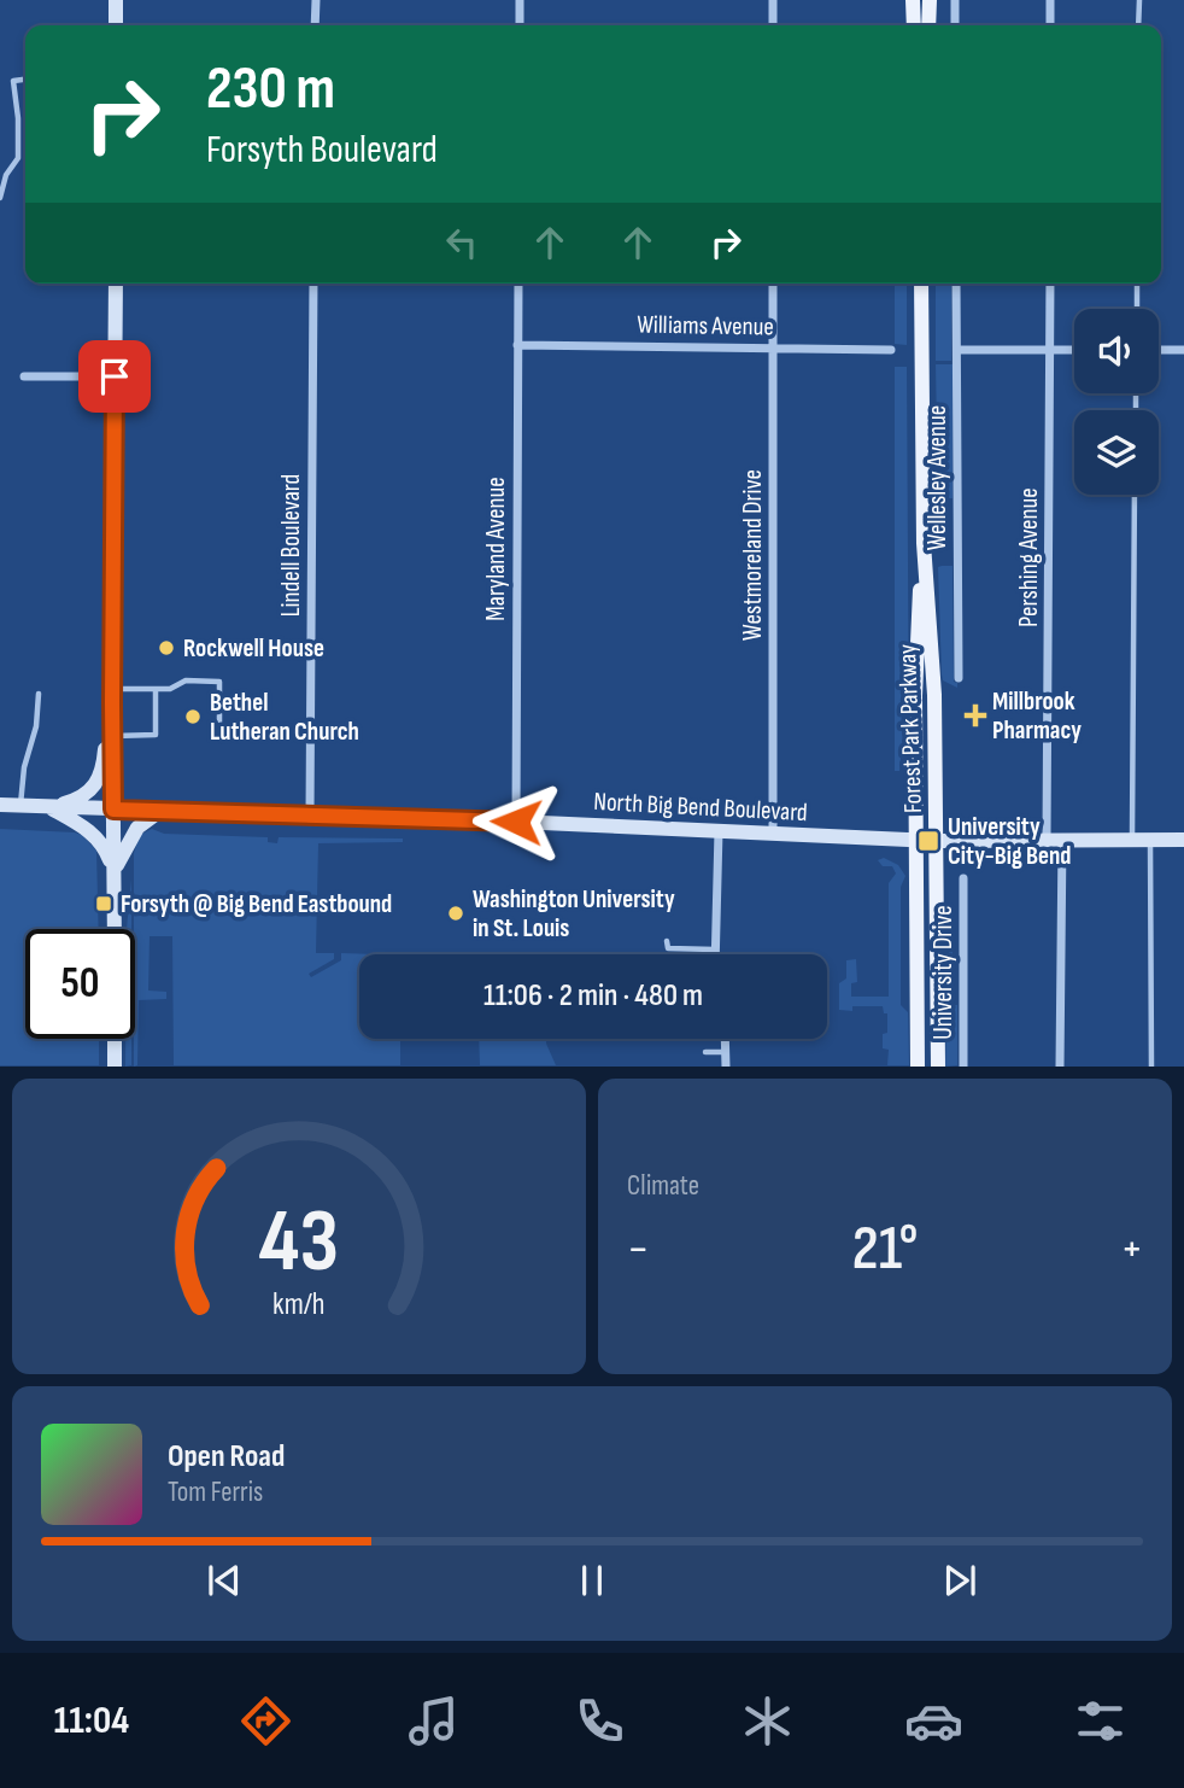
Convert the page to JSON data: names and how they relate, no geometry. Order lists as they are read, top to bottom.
{
  "streets": {
    "main road": ["Forest Park Parkway", "North Big Bend Boulevard"],
    "street": [
      "Williams Avenue",
      "Wellesley Avenue",
      "Lindell Boulevard",
      "Maryland Avenue",
      "Westmoreland Drive",
      "Pershing Avenue",
      "University Drive"
    ]
  },
  "crossings": [
    ["Williams Avenue", "Maryland Avenue"],
    ["Williams Avenue", "Westmoreland Drive"],
    ["Lindell Boulevard", "North Big Bend Boulevard"],
    ["Maryland Avenue", "North Big Bend Boulevard"],
    ["Westmoreland Drive", "North Big Bend Boulevard"],
    ["Pershing Avenue", "North Big Bend Boulevard"],
    ["Forest Park Parkway", "North Big Bend Boulevard"]
  ],
  "places": {
    "other": ["Rockwell House", "Bethel Lutheran Church", "Washington University in St. Louis"],
    "health": ["Millbrook Pharmacy"],
    "transit": ["University City-Big Bend", "Forsyth @ Big Bend Eastbound"]
  },
  "page": {
    "turn": ["230 m", "Forsyth Boulevard"],
    "limit": "50",
    "trip": "11:06 · 2 min · 480 m",
    "tile": "Climate",
    "heat": ["−", "21°", "+"],
    "song": ["Open Road", "Tom Ferris"],
    "tabs": "11:04",
    "gauge": ["43", "km/h"]
  }
}
